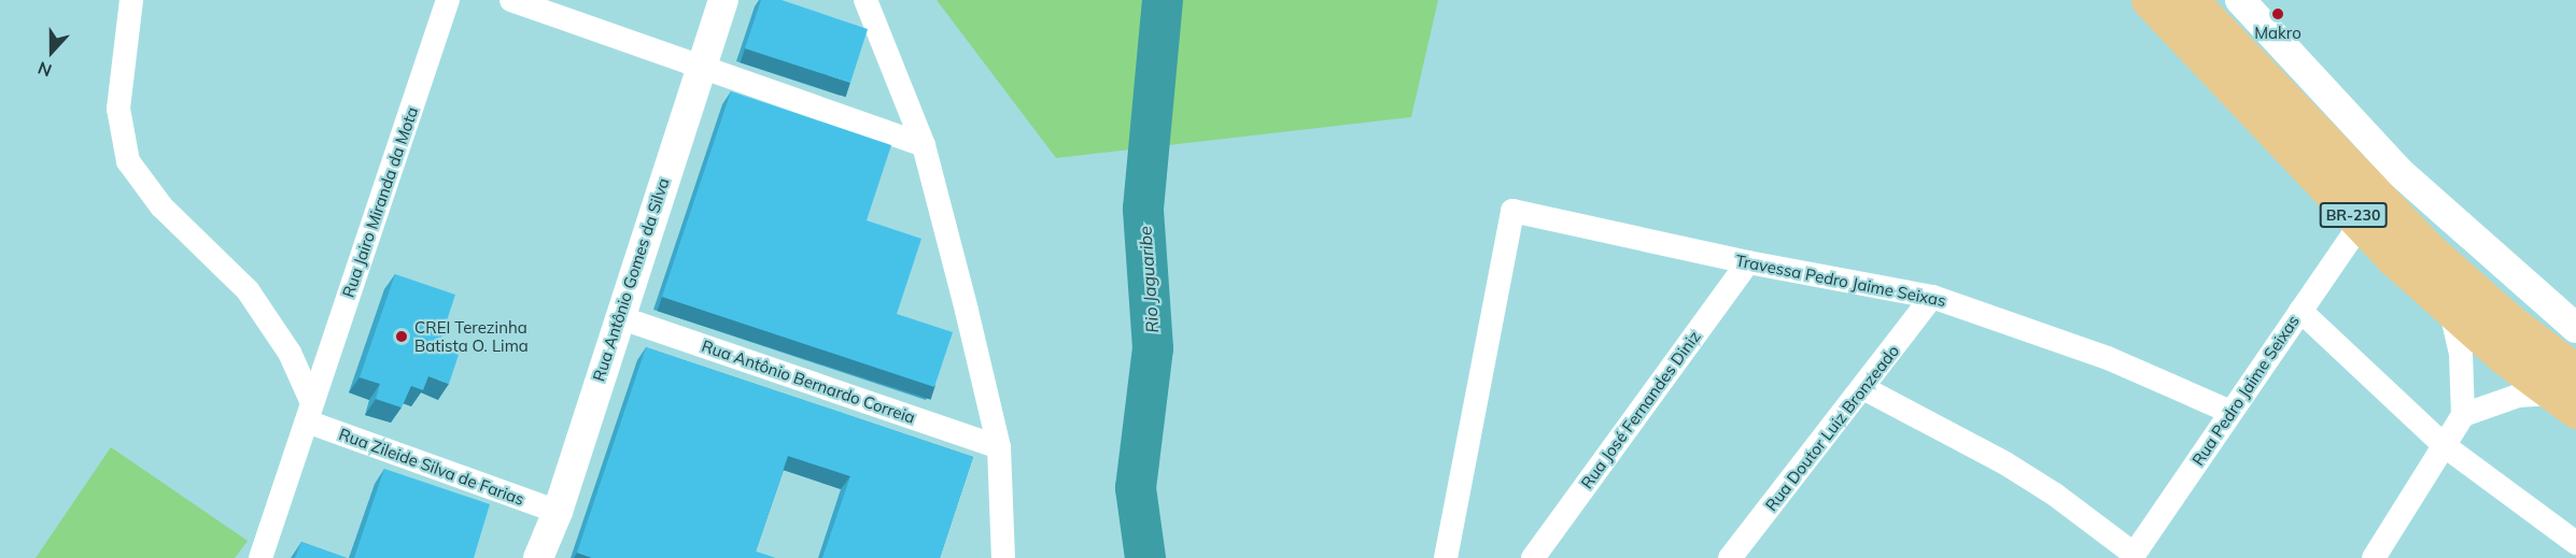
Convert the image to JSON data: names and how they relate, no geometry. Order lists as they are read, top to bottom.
{
  "streets": {
    "highway": ["BR-230"],
    "street": [
      "Rua Jairo Miranda da Mota",
      "Rua Antônio Gomes da Silva",
      "Travessa Pedro Jaime Seixas",
      "Rua Antônio Bernardo Correia",
      "Rua Pedro Jaime Seixas",
      "Rua José Fernandes Diniz",
      "Rua Doutor Luiz Bronzeado",
      "Rua Zileide Silva de Farias"
    ]
  },
  "crossings": [
    ["Rua Jairo Miranda da Mota", "Rua Zileide Silva de Farias"],
    ["BR-230", "Rua Pedro Jaime Seixas"],
    ["Rua Antônio Gomes da Silva", "Rua Antônio Bernardo Correia"],
    ["Rua Antônio Gomes da Silva", "Rua Zileide Silva de Farias"],
    ["Travessa Pedro Jaime Seixas", "Rua Pedro Jaime Seixas"],
    ["Travessa Pedro Jaime Seixas", "Rua José Fernandes Diniz"],
    ["Travessa Pedro Jaime Seixas", "Rua Doutor Luiz Bronzeado"]
  ],
  "water": ["Rio Jaguaribe"],
  "places": ["Makro", "CREI Terezinha Batista O. Lima"],
  "north": "bottom"
}
